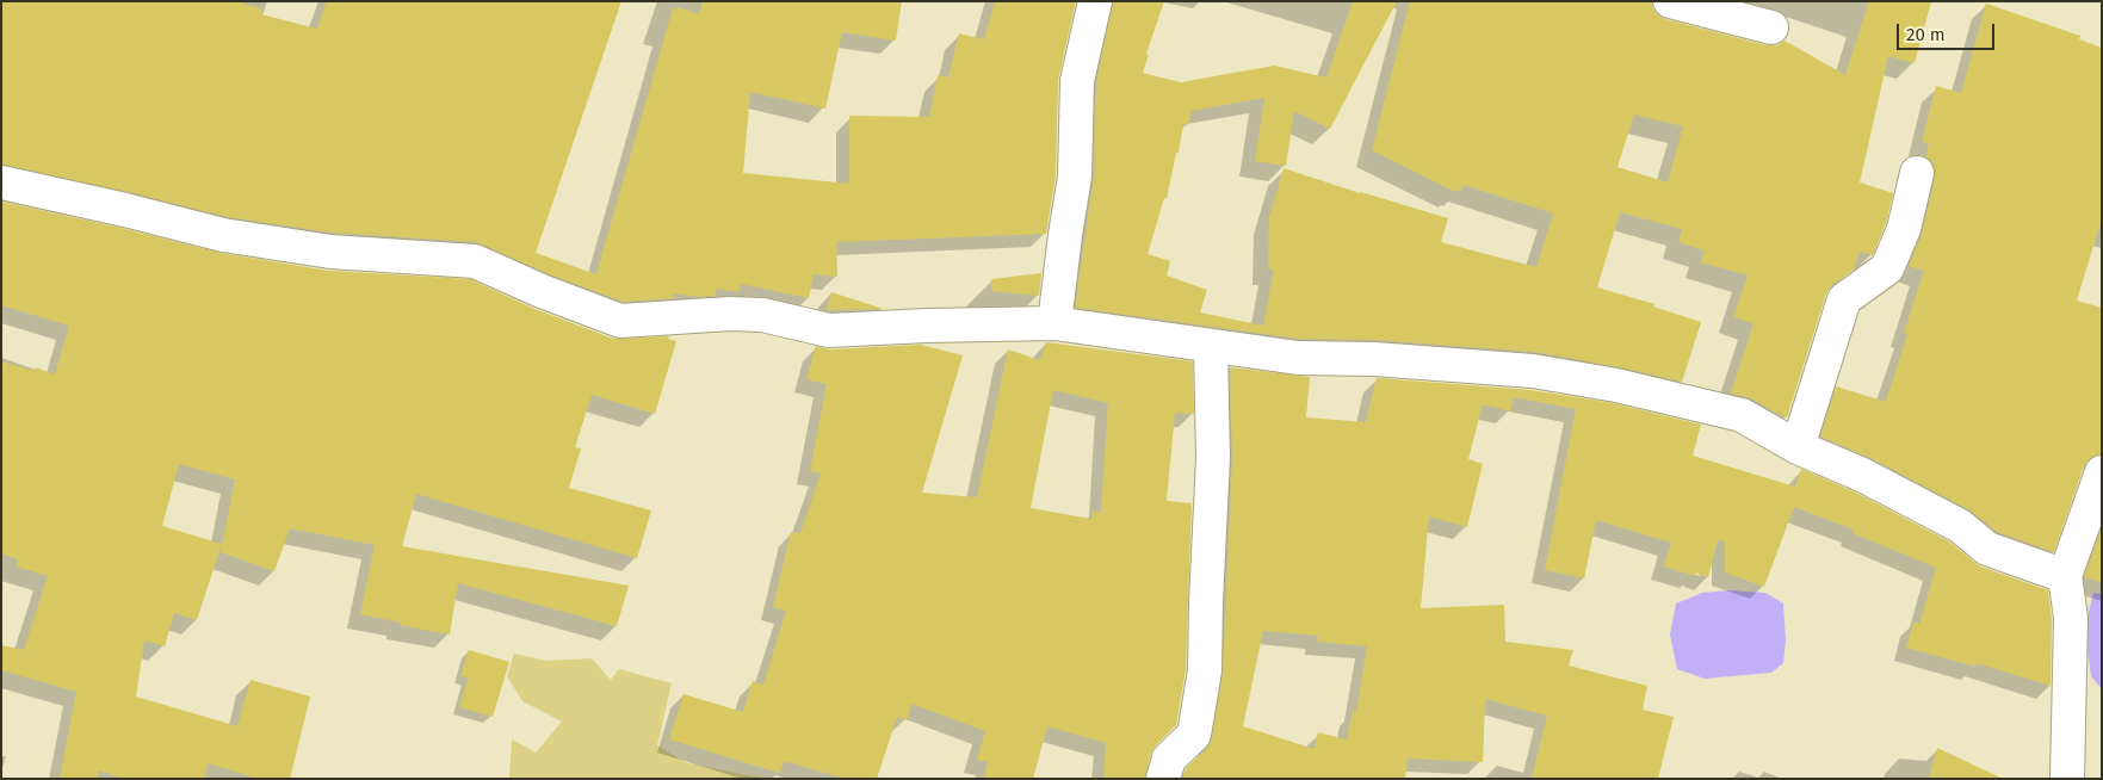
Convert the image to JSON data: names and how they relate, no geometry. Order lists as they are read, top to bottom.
{
  "scale_bar": "20 m"
}
